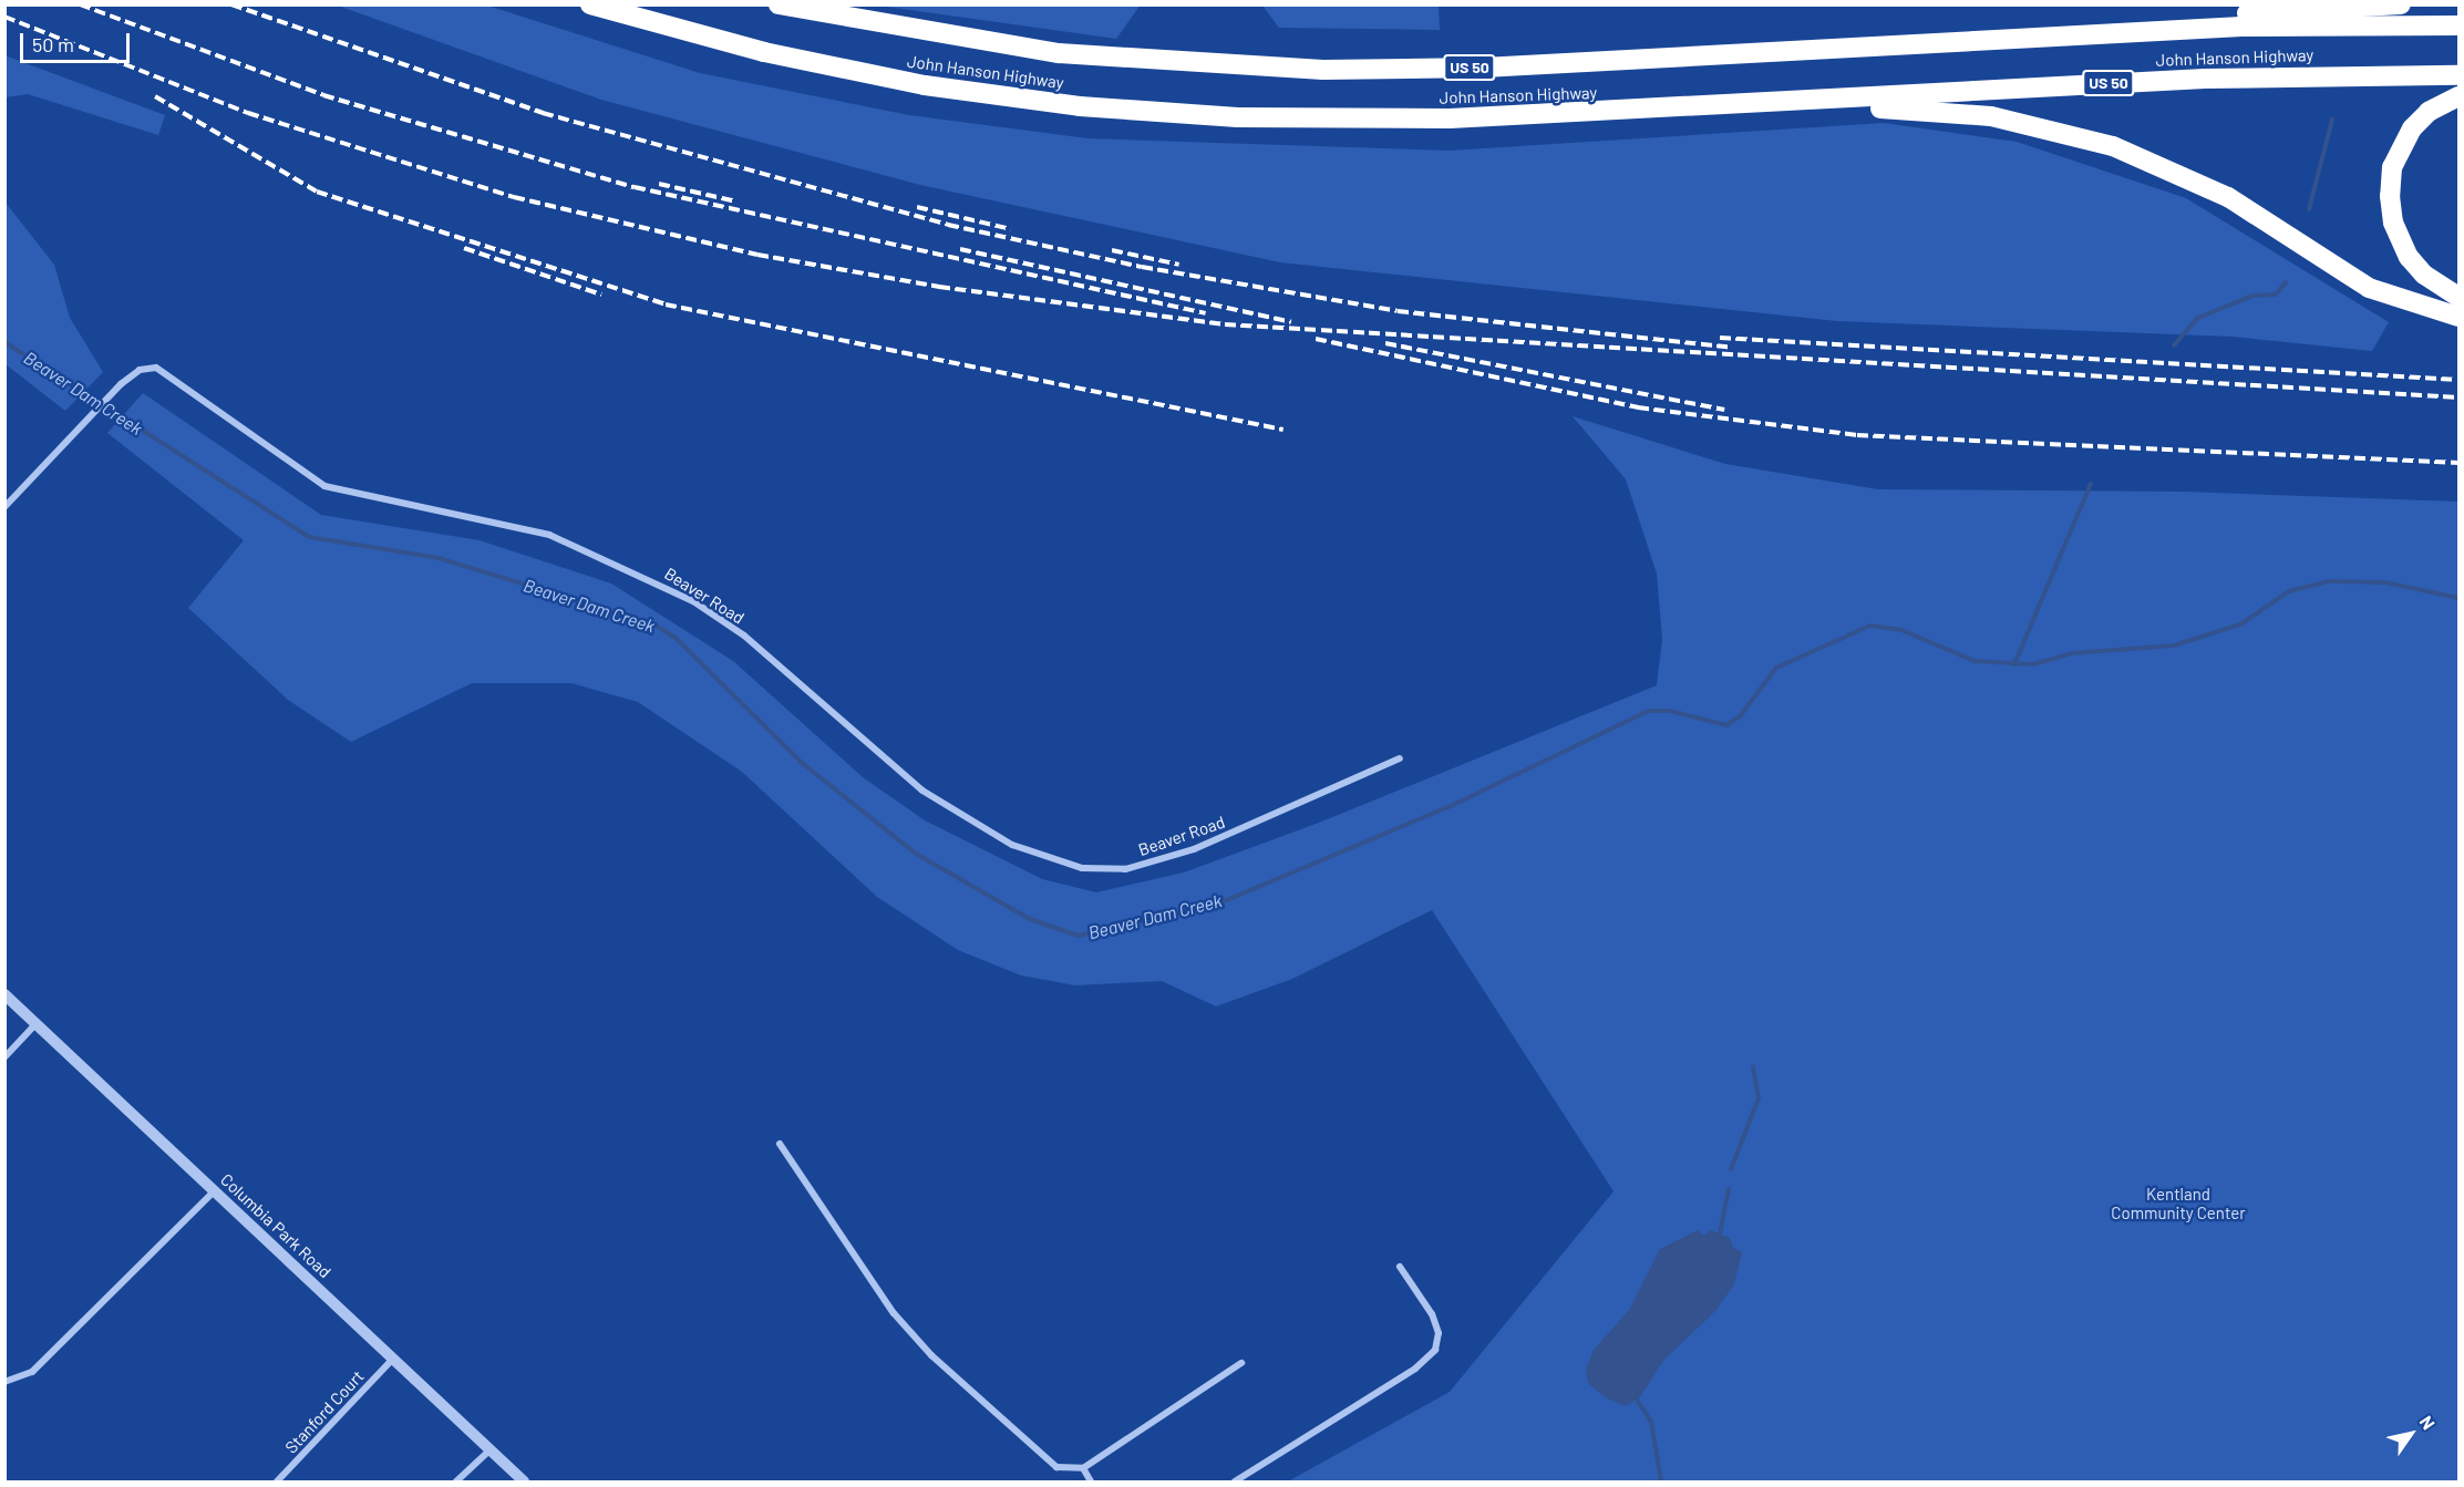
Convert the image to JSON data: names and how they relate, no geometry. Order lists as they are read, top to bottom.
{
  "streets": {
    "highway": ["John Hanson Highway", "US 50"],
    "street": ["Beaver Road", "Columbia Park Road", "Stanford Court"]
  },
  "crossings": [
    ["Columbia Park Road", "Stanford Court"]
  ],
  "water": ["Beaver Dam Creek"],
  "parks": ["Kentland Community Center"],
  "scale_bar": "50 m",
  "north": "top right"
}
